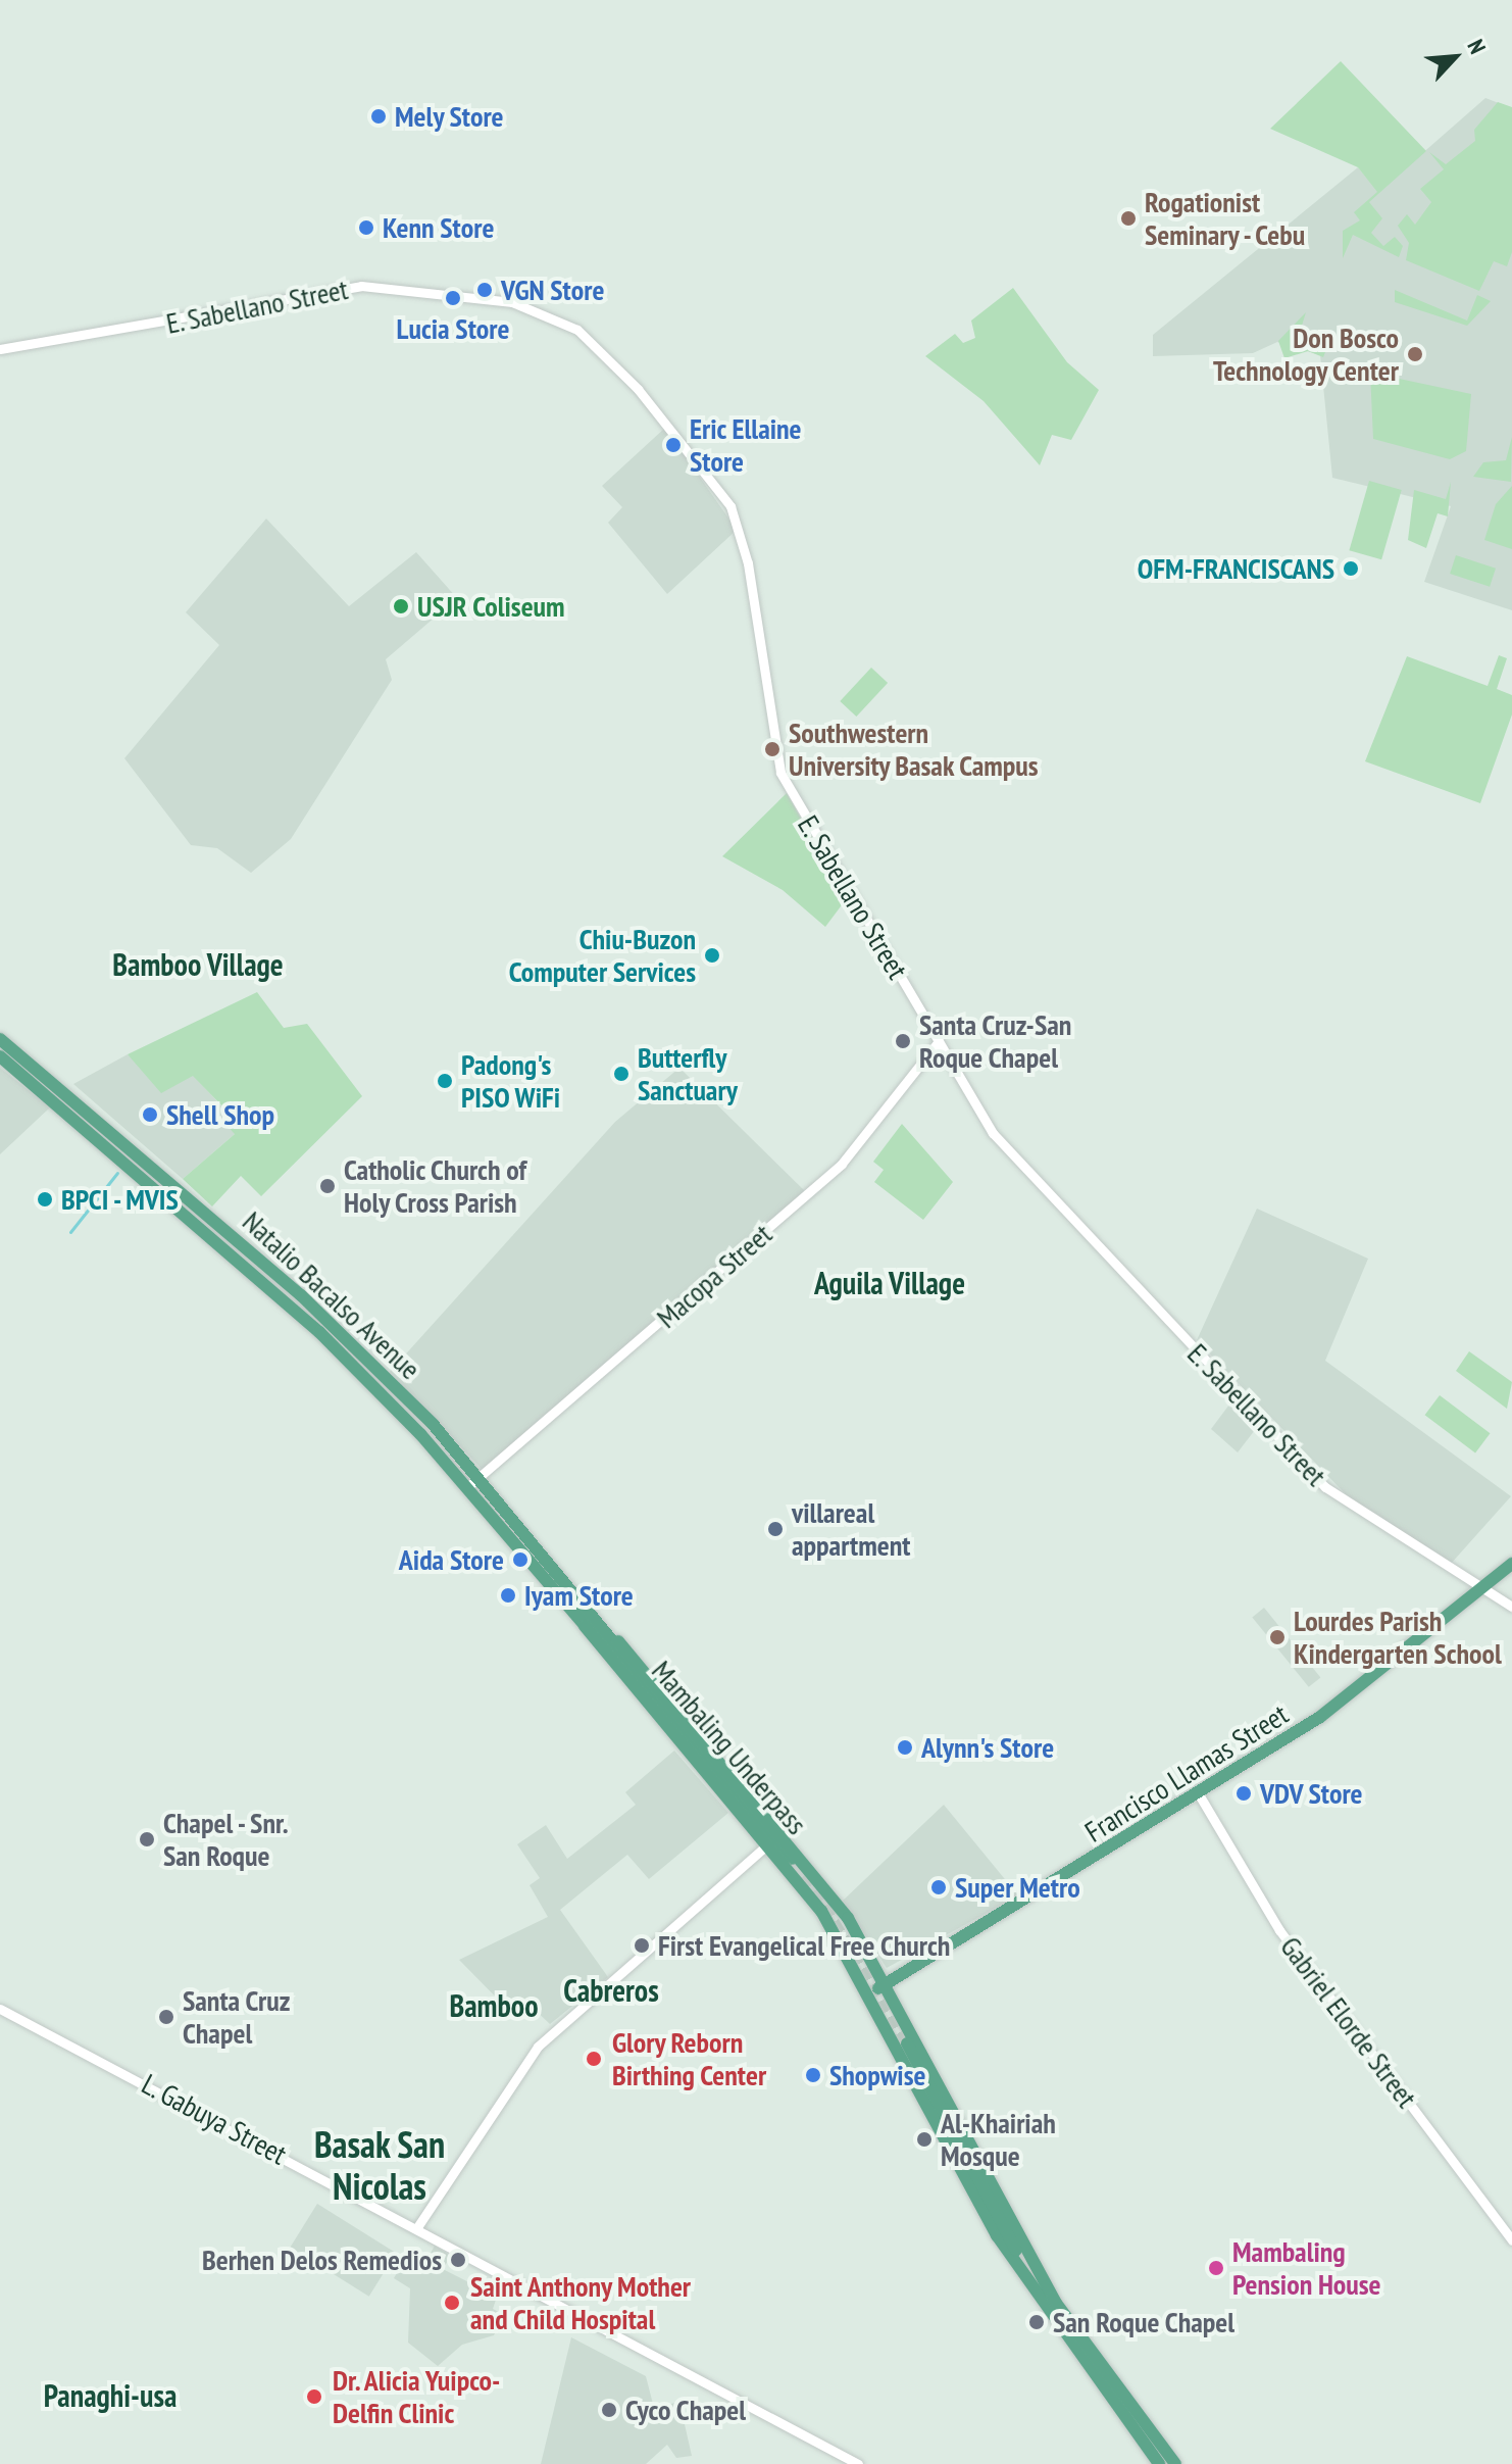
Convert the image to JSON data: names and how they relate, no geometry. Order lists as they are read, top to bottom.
{
  "streets": {
    "main road": ["Natalio Bacalso Avenue", "Mambaling Underpass", "Francisco Llamas Street"],
    "street": [
      "E. Sabellano Street",
      "Macopa Street",
      "Gabriel Elorde Street",
      "L. Gabuya Street"
    ]
  },
  "crossings": [
    ["E. Sabellano Street", "Macopa Street"],
    ["E. Sabellano Street", "Francisco Llamas Street"],
    ["Macopa Street", "Natalio Bacalso Avenue"],
    ["Natalio Bacalso Avenue", "Mambaling Underpass"],
    ["Natalio Bacalso Avenue", "Francisco Llamas Street"],
    ["Francisco Llamas Street", "Gabriel Elorde Street"]
  ],
  "districts": [
    "Bamboo Village",
    "Aguila Village",
    "Cabreros",
    "Bamboo",
    "Basak San Nicolas",
    "Panaghi-usa"
  ],
  "places": [
    "Mely Store",
    "Rogationist Seminary - Cebu",
    "Kenn Store",
    "VGN Store",
    "Lucia Store",
    "Don Bosco Technology Center",
    "Eric Ellaine Store",
    "OFM-FRANCISCANS",
    "USJR Coliseum",
    "Southwestern University Basak Campus",
    "Chiu-Buzon Computer Services",
    "Santa Cruz-San Roque Chapel",
    "Butterfly Sanctuary",
    "Padong's PISO WiFi",
    "Shell Shop",
    "Catholic Church of Holy Cross Parish",
    "BPCI - MVIS",
    "villareal appartment",
    "Aida Store",
    "Iyam Store",
    "Lourdes Parish Kindergarten School",
    "Alynn's Store",
    "VDV Store",
    "Chapel - Snr. San Roque",
    "Super Metro",
    "First Evangelical Free Church",
    "Santa Cruz Chapel",
    "Glory Reborn Birthing Center",
    "Shopwise",
    "Al-Khairiah Mosque",
    "Berhen Delos Remedios",
    "Mambaling Pension House",
    "Saint Anthony Mother and Child Hospital",
    "San Roque Chapel",
    "Dr. Alicia Yuipco- Delfin Clinic",
    "Cyco Chapel"
  ],
  "north": "top right"
}
